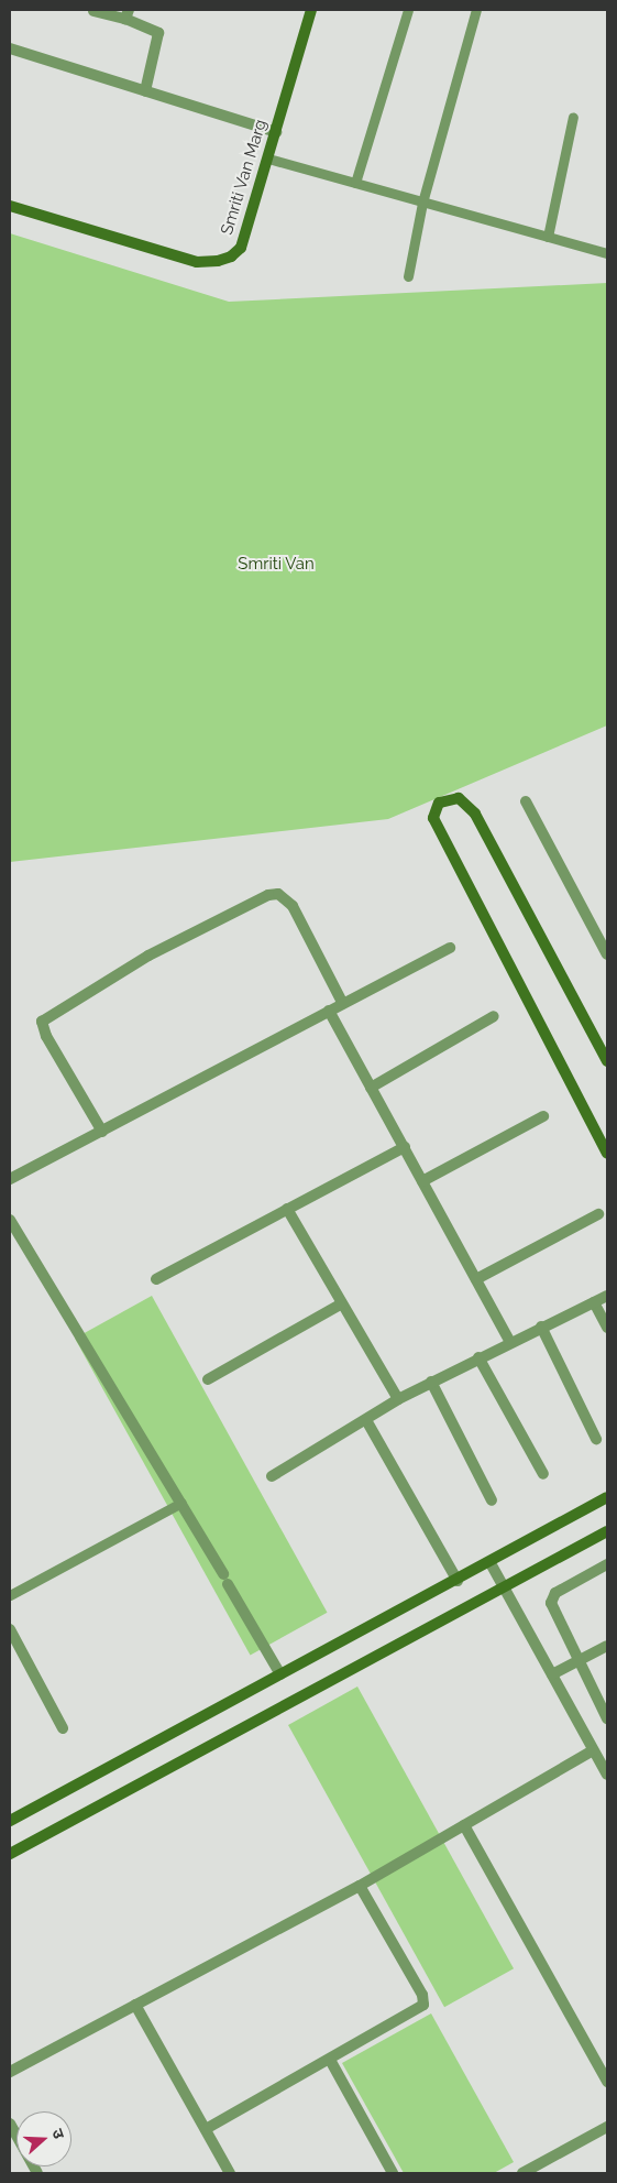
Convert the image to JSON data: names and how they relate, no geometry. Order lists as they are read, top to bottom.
{
  "streets": {
    "street": ["Smriti Van Marg"]
  },
  "parks": ["Smriti Van"],
  "north": "right"
}
